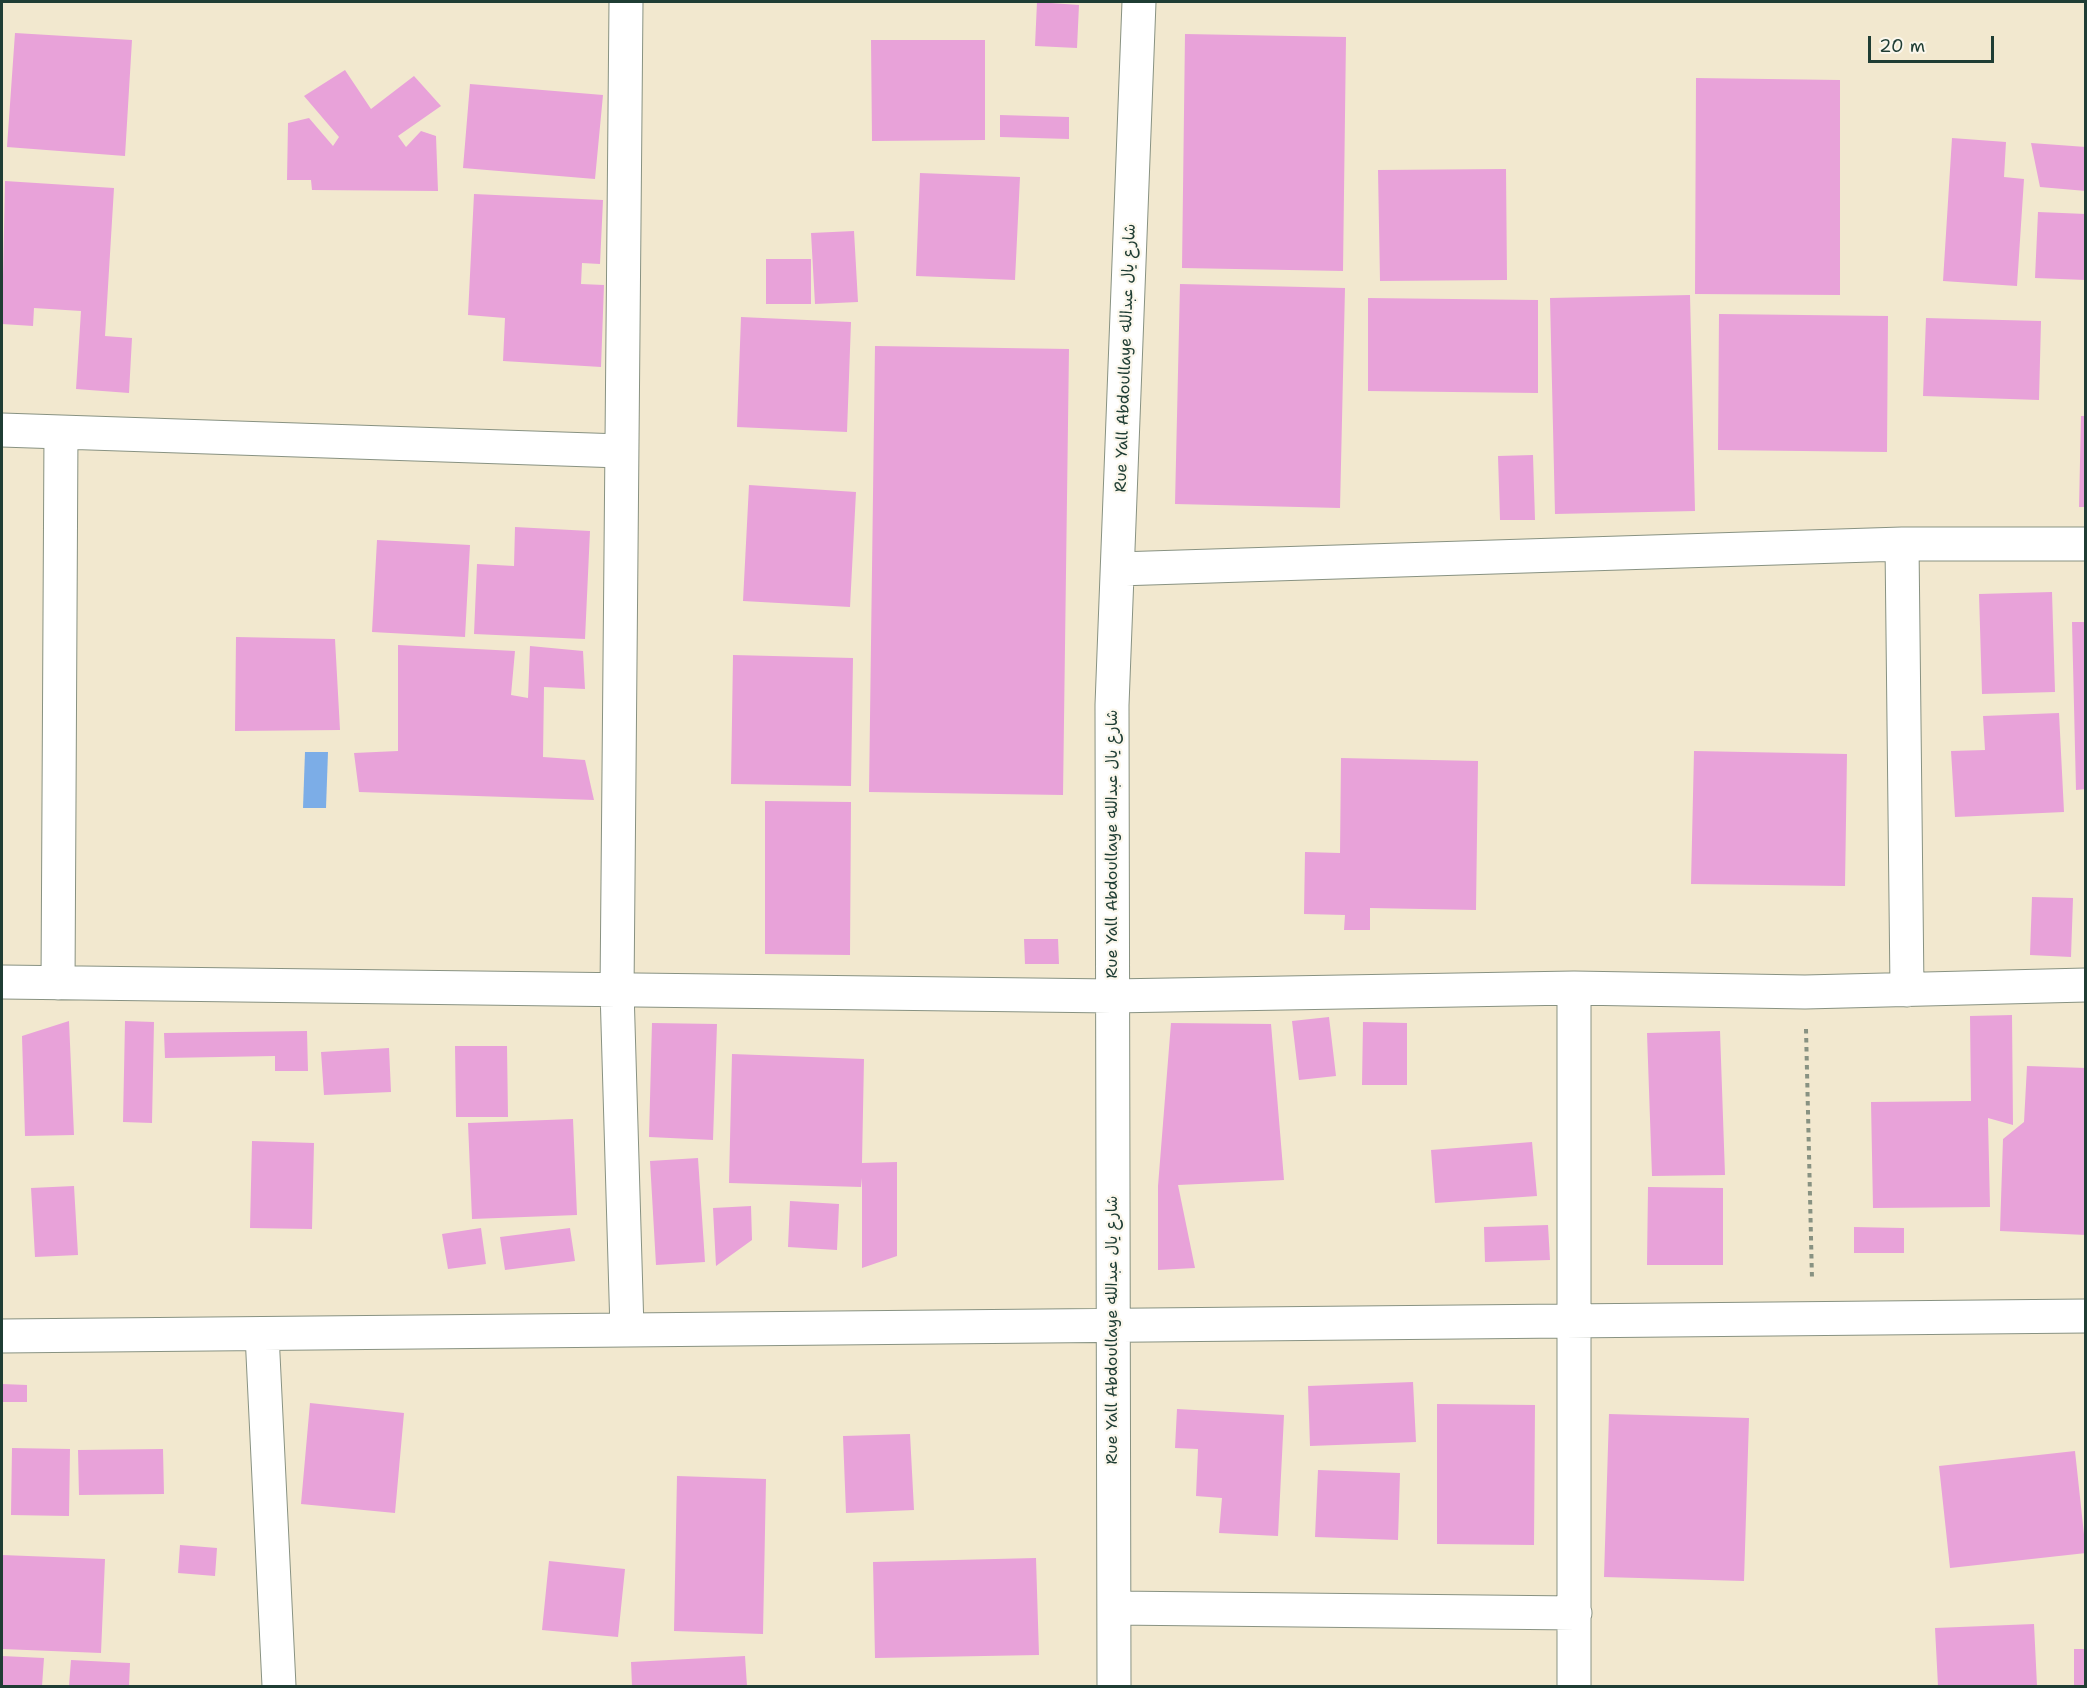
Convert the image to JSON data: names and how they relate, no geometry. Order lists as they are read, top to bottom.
{
  "streets": {
    "street": ["Rue Yall Abdoullaye شارع يال عبدالله"]
  },
  "scale_bar": "20 m"
}
